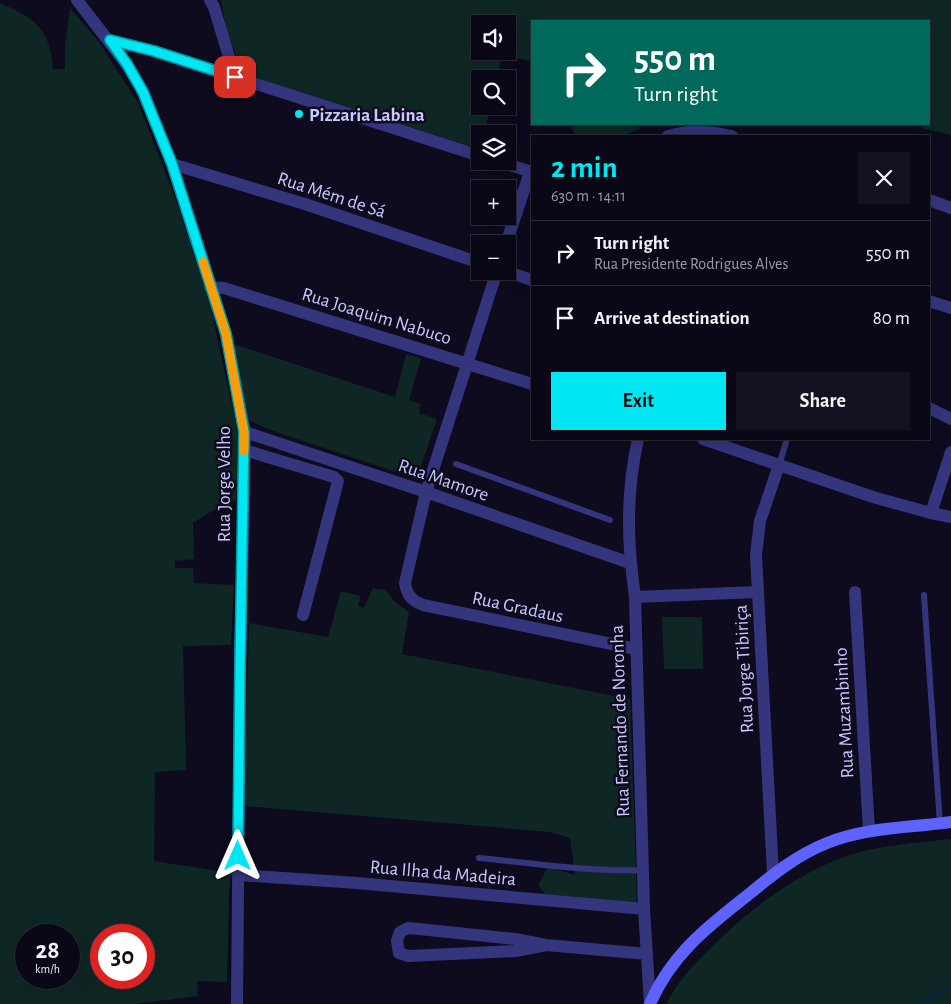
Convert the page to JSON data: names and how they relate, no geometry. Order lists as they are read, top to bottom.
{
  "streets": {
    "street": [
      "Rua Mém de Sá",
      "Rua Joaquim Nabuco",
      "Rua Mamore",
      "Rua Jorge Velho",
      "Rua Gradaus",
      "Rua Jorge Tibiriça",
      "Rua Muzambinho",
      "Rua Fernando de Noronha",
      "Rua Ilha da Madeira"
    ]
  },
  "crossings": [
    ["Rua Mém de Sá", "Rua Jorge Velho"],
    ["Rua Joaquim Nabuco", "Rua Jorge Velho"],
    ["Rua Mamore", "Rua Jorge Velho"],
    ["Rua Mamore", "Rua Gradaus"],
    ["Rua Mamore", "Rua Fernando de Noronha"],
    ["Rua Jorge Velho", "Rua Ilha da Madeira"],
    ["Rua Gradaus", "Rua Fernando de Noronha"],
    ["Rua Fernando de Noronha", "Rua Ilha da Madeira"]
  ],
  "places": ["Pizzaria Labina"],
  "page": {
    "map_buttons": ["+", "−"],
    "turn": ["550 m", "Turn right"],
    "heading": ["2 min", "630 m · 14:11"],
    "list": [
      {
        "name": "Turn right",
        "note": "Rua Presidente Rodrigues Alves",
        "value": "550 m"
      },
      {
        "name": "Arrive at destination",
        "value": "80 m"
      }
    ],
    "buttons": ["Exit", "Share"],
    "speed": "28 km/h",
    "limit": "30"
  }
}
